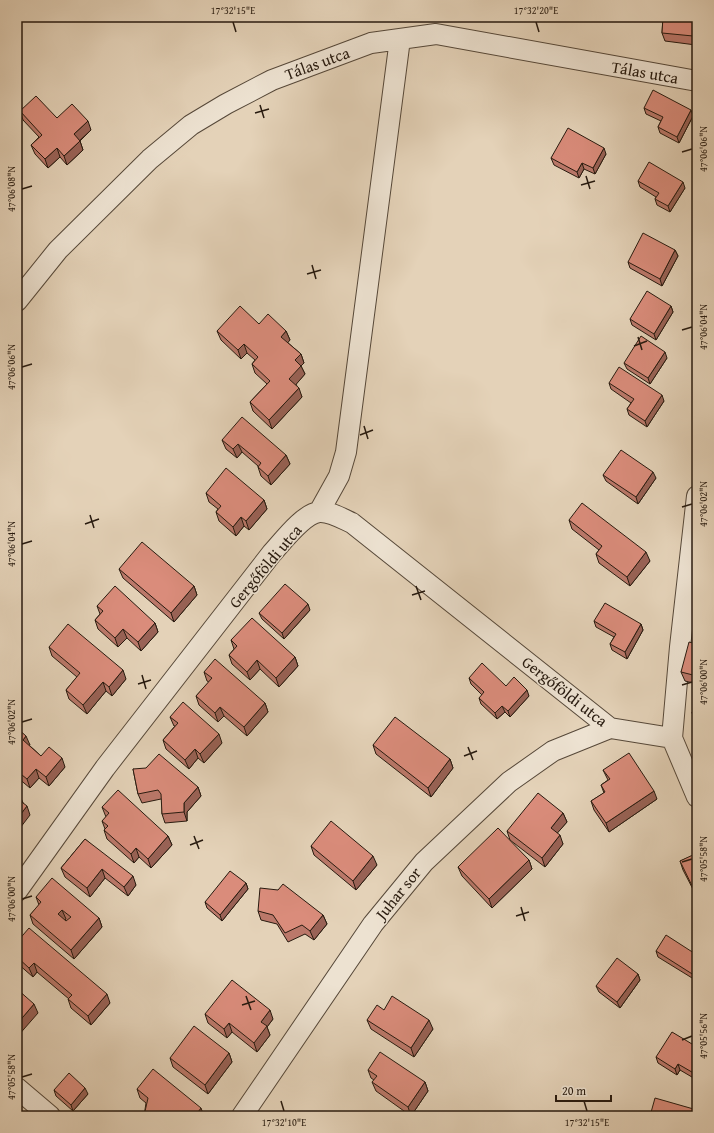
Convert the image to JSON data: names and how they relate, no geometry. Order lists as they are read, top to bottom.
{
  "streets": {
    "street": ["Tálas utca", "Gergőföldi utca", "Juhar sor"]
  },
  "crossings": [
    ["Gergőföldi utca", "Juhar sor"]
  ],
  "scale_bar": "20 m",
  "coordinates": [
    "17°32'15\"E",
    "17°32'20\"E",
    "47°06'06\"N",
    "47°06'08\"N",
    "47°06'04\"N",
    "47°06'02\"N",
    "47°06'00\"N",
    "47°05'58\"N",
    "47°05'56\"N",
    "17°32'10\"E"
  ]
}
